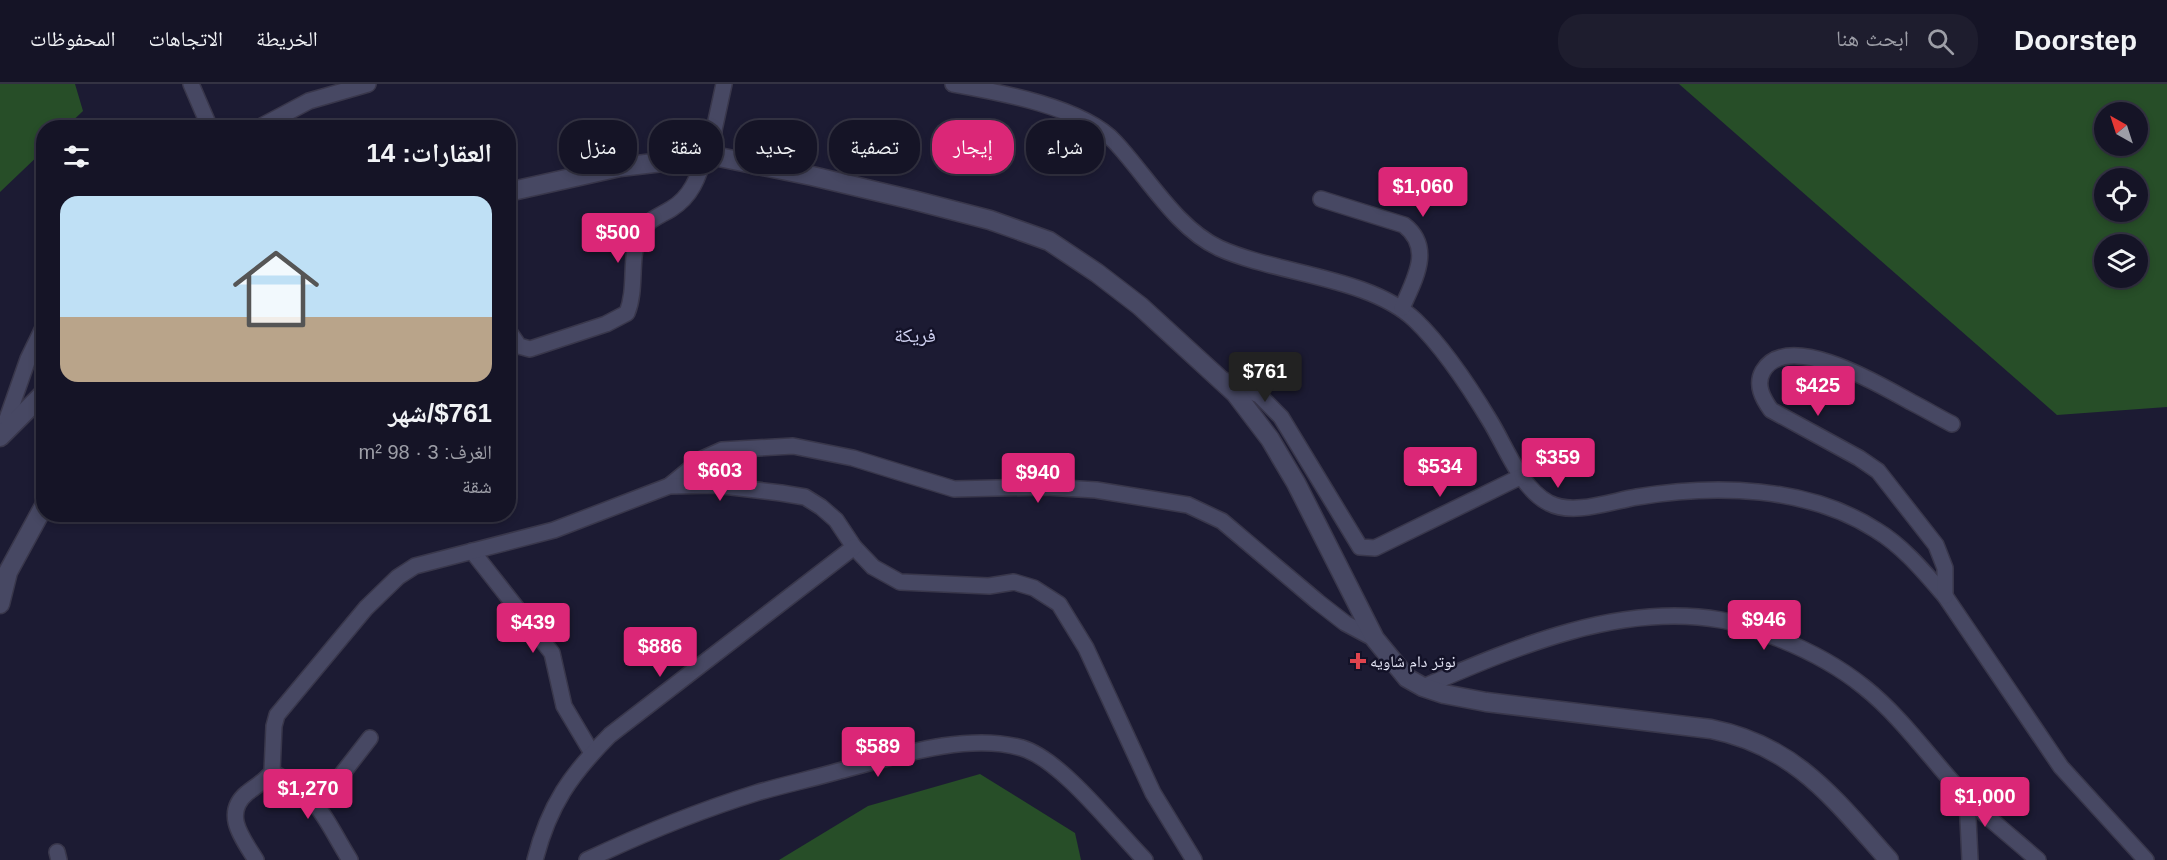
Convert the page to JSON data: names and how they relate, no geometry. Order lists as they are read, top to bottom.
{
  "districts": ["فريكة"],
  "places": {
    "health": ["نوتر دام شاويه"]
  },
  "north": "top left",
  "page": {
    "header": "Doorstep",
    "search": "ابحث هنا",
    "nav": ["الخريطة", "الاتجاهات", "المحفوظات"],
    "chip": [
      "شراء",
      "إيجار",
      "تصفية",
      "جديد",
      "شقة",
      "منزل"
    ],
    "heading": "العقارات: 14",
    "price": [
      "$1,060",
      "$500",
      "$761",
      "$425",
      "$359",
      "$534",
      "$603",
      "$940",
      "$946",
      "$439",
      "$886",
      "$589",
      "$1,270",
      "$1,000"
    ],
    "list": [
      {
        "name": "$761/شهر",
        "note": "الغرف: 3 · 98 m² · شقة"
      }
    ]
  }
}
